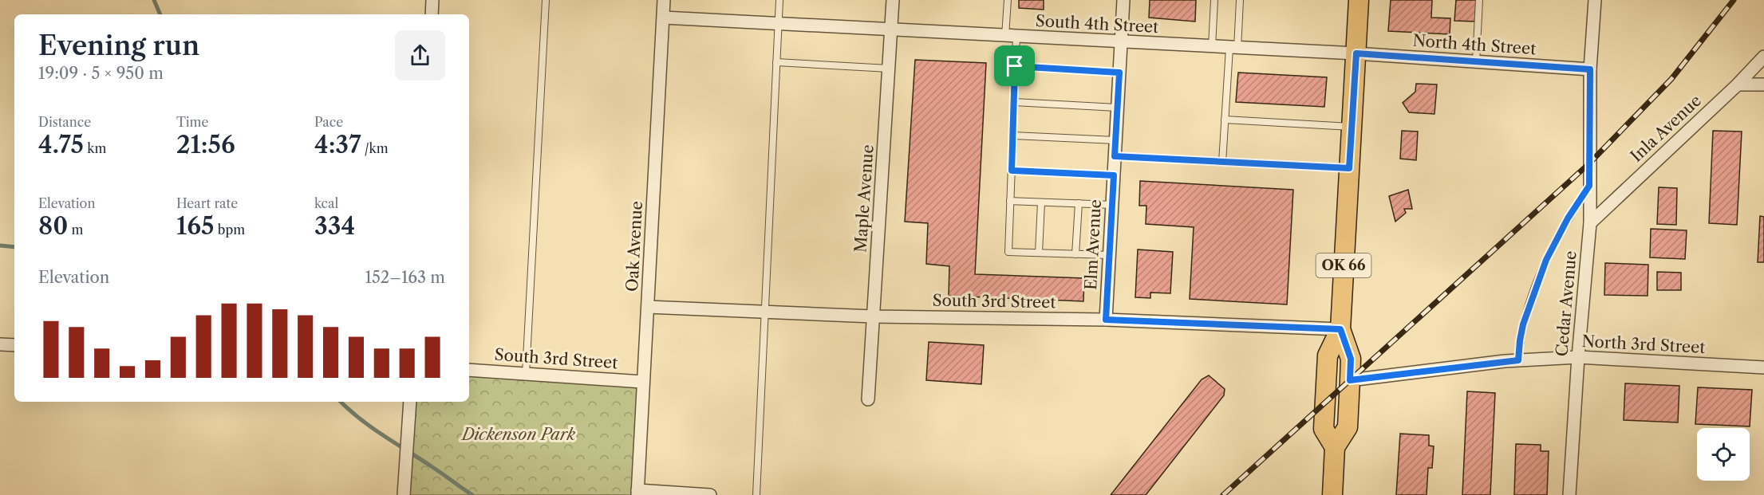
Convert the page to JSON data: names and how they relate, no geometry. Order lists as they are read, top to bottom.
{
  "streets": {
    "main road": ["OK 66"],
    "street": [
      "South 4th Street",
      "North 4th Street",
      "Inla Avenue",
      "Maple Avenue",
      "Elm Avenue",
      "Oak Avenue",
      "South 3rd Street",
      "Cedar Avenue",
      "North 3rd Street"
    ]
  },
  "crossings": [
    ["South 4th Street", "North 4th Street"],
    ["South 4th Street", "Maple Avenue"],
    ["South 4th Street", "Elm Avenue"],
    ["South 4th Street", "Oak Avenue"],
    ["South 4th Street", "OK 66"],
    ["North 4th Street", "OK 66"],
    ["North 4th Street", "Cedar Avenue"],
    ["Inla Avenue", "Cedar Avenue"],
    ["Maple Avenue", "South 3rd Street"],
    ["Elm Avenue", "South 3rd Street"],
    ["Oak Avenue", "South 3rd Street"],
    ["OK 66", "South 3rd Street"],
    ["OK 66", "North 3rd Street"],
    ["Cedar Avenue", "North 3rd Street"]
  ],
  "parks": ["Dickenson Park"],
  "page": {
    "heading": ["Evening run", "19:09 · 5 × 950 m"],
    "stats": [
      ["Distance", "4.75 km"],
      ["Time", "21:56"],
      ["Pace", "4:37 /km"],
      ["Elevation", "80 m"],
      ["Heart rate", "165 bpm"],
      ["kcal", "334"]
    ],
    "chart": ["Elevation", "152–163 m"]
  }
}
